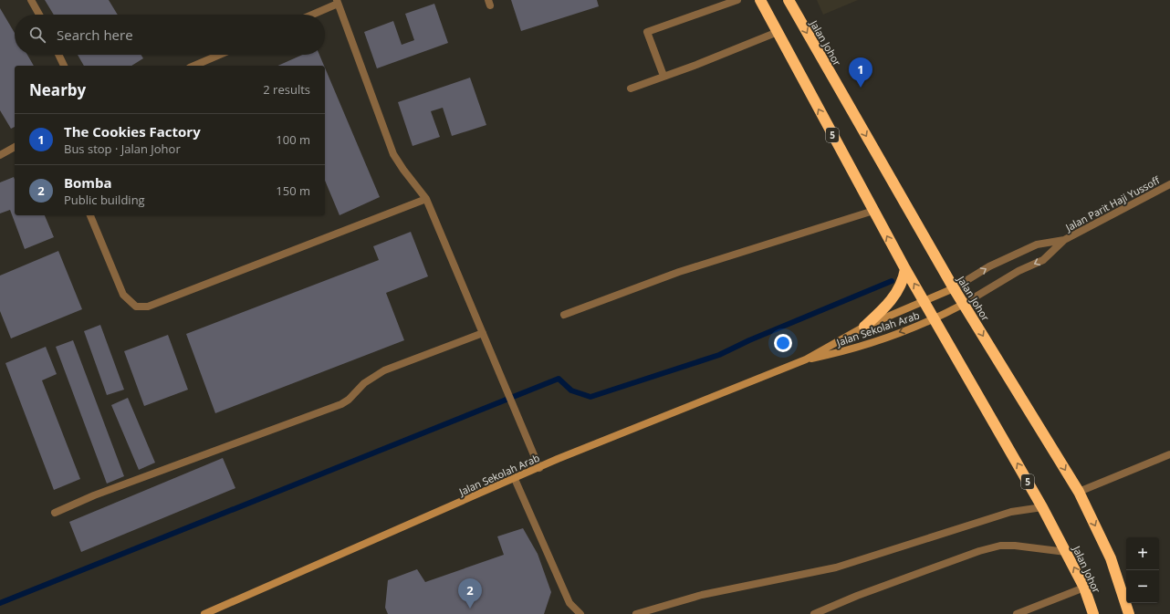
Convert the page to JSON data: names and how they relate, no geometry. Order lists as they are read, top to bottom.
{
  "streets": {
    "highway": ["Jalan Johor", "5"],
    "main road": ["Jalan Sekolah Arab"],
    "street": ["Jalan Parit Haji Yussoff"]
  },
  "crossings": [
    ["Jalan Johor", "Jalan Parit Haji Yussoff"],
    ["Jalan Johor", "Jalan Sekolah Arab"],
    ["Jalan Parit Haji Yussoff", "Jalan Sekolah Arab"]
  ],
  "page": {
    "search": "Search here",
    "pins": ["1", "2"],
    "heading": ["Nearby", "2 results"],
    "list": [
      {
        "mark": "1",
        "name": "The Cookies Factory",
        "note": "Bus stop · Jalan Johor",
        "value": "100 m"
      },
      {
        "mark": "2",
        "name": "Bomba",
        "note": "Public building",
        "value": "150 m"
      }
    ],
    "map_buttons": ["+", "−"]
  }
}
